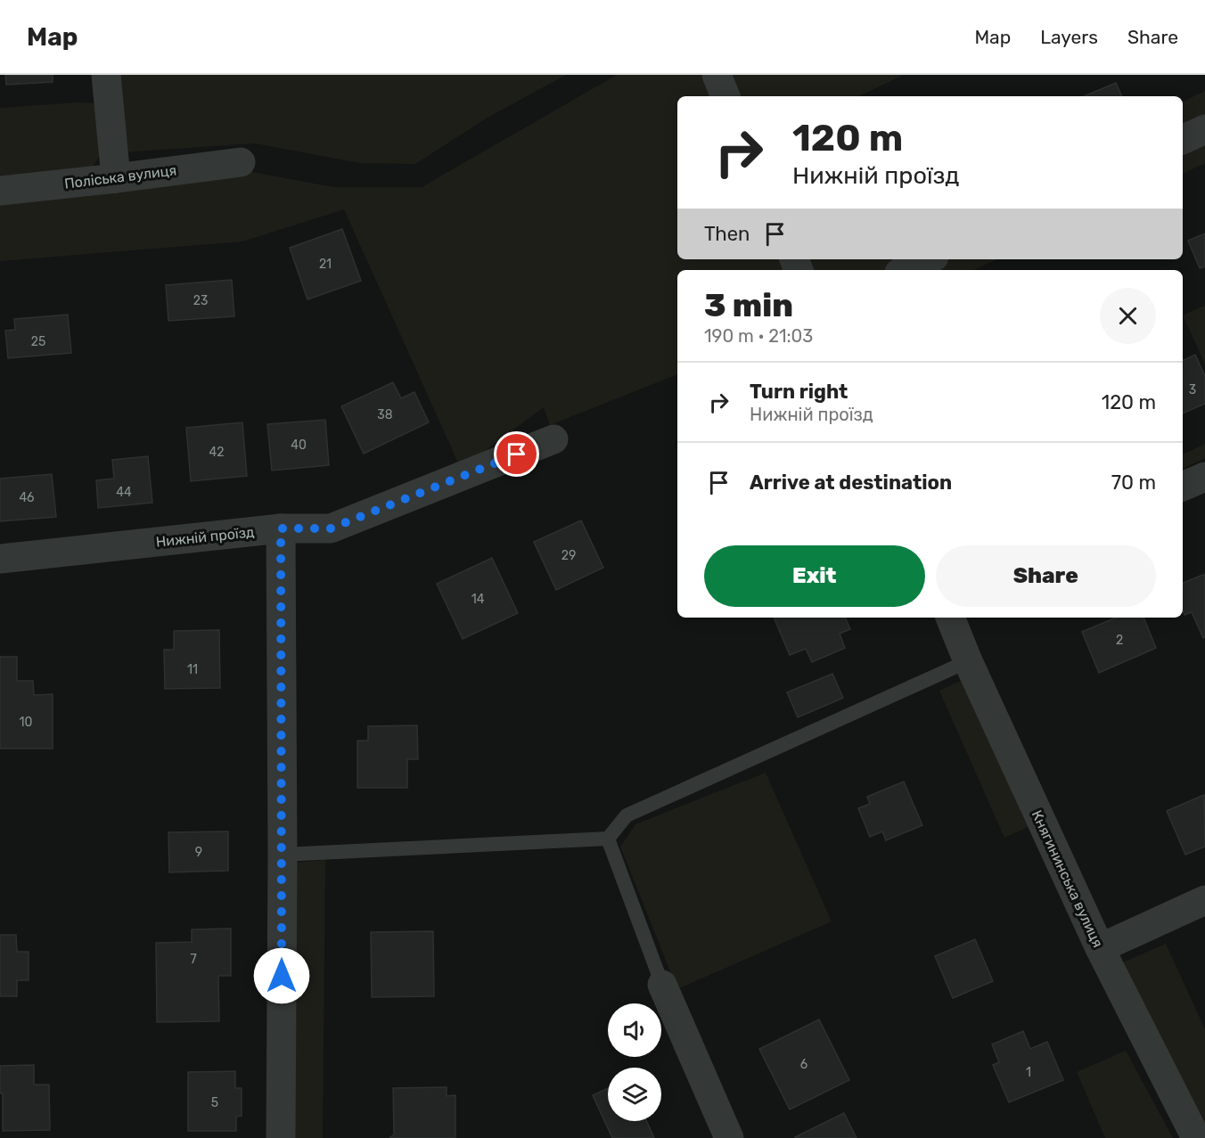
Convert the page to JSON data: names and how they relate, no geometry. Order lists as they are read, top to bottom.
{
  "streets": {
    "street": ["Поліська вулиця", "Нижній проїзд", "Княгининська вулиця"]
  },
  "house_numbers": [
    "21",
    "23",
    "25",
    "3",
    "38",
    "40",
    "42",
    "44",
    "46",
    "29",
    "14",
    "2",
    "11",
    "10",
    "9",
    "7",
    "6",
    "1",
    "5"
  ],
  "page": {
    "header": "Map",
    "nav": ["Map", "Layers", "Share"],
    "turn": ["120 m", "Нижній проїзд"],
    "then": "Then",
    "heading": ["3 min", "190 m · 21:03"],
    "list": [
      {
        "name": "Turn right",
        "note": "Нижній проїзд",
        "value": "120 m"
      },
      {
        "name": "Arrive at destination",
        "value": "70 m"
      }
    ],
    "buttons": ["Exit", "Share"]
  }
}
